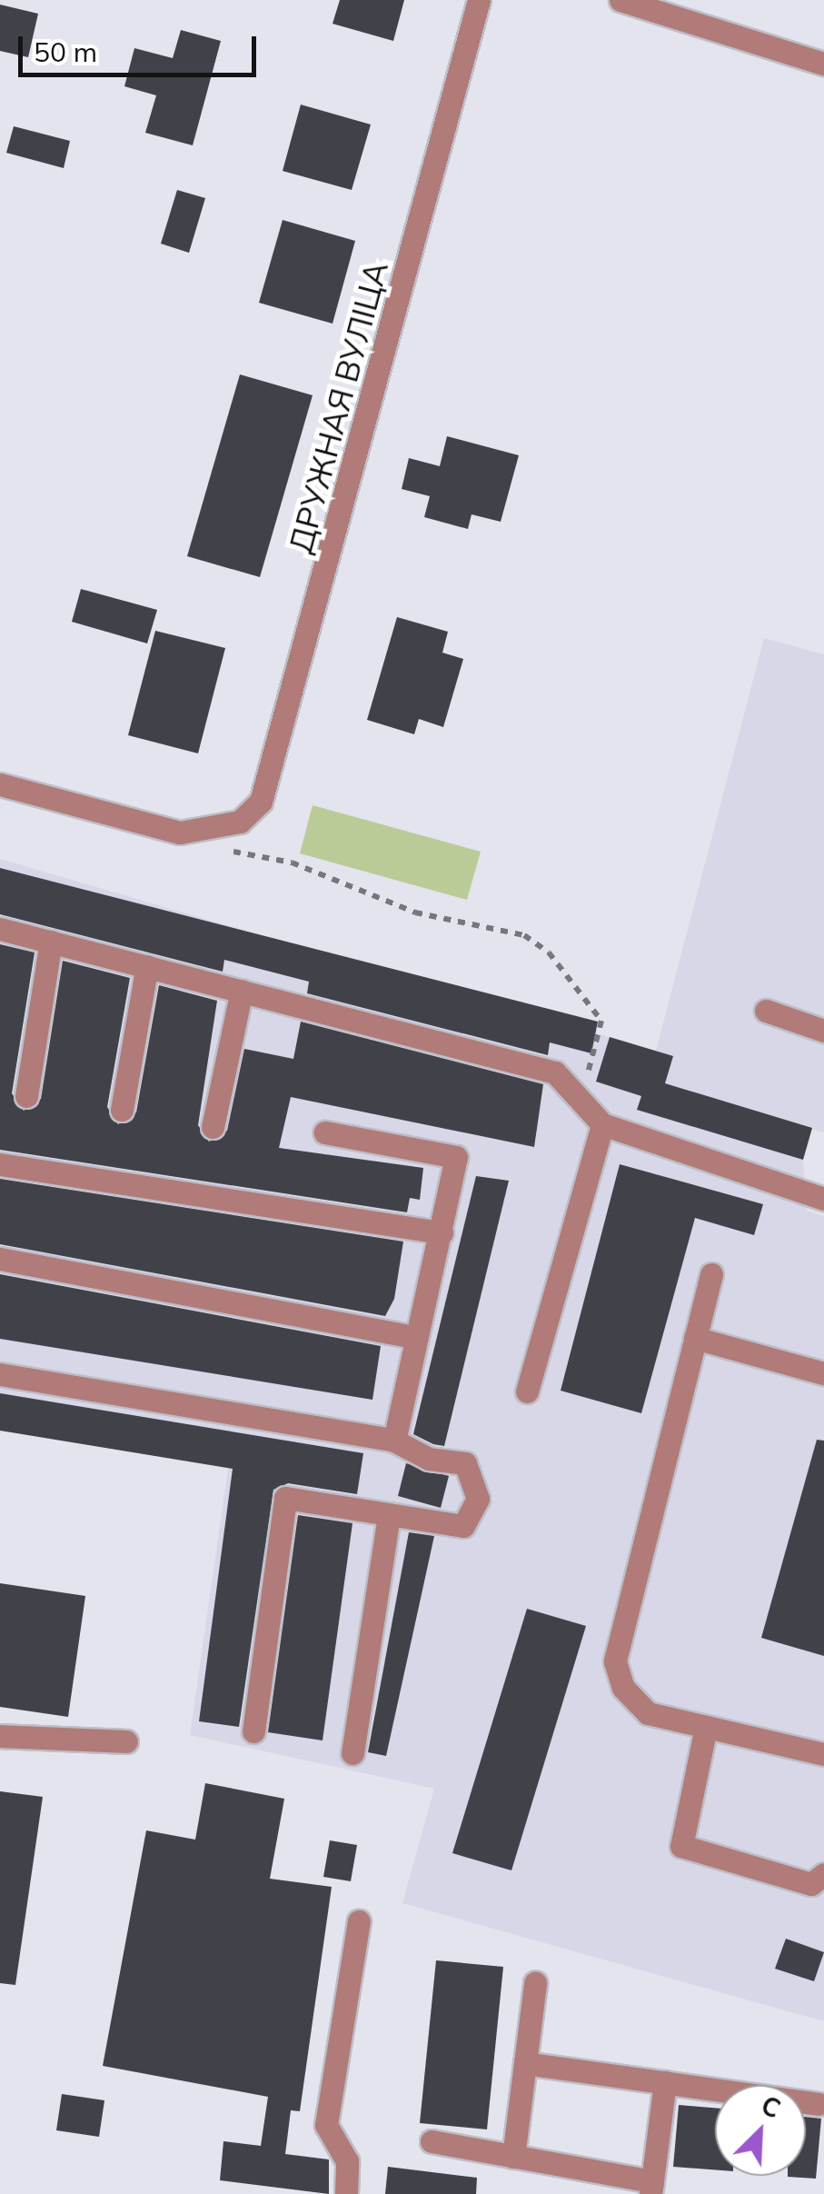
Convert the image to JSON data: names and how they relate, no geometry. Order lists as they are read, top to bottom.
{
  "streets": {
    "street": ["ДРУЖНАЯ ВУЛІЦА"]
  },
  "scale_bar": "50 m",
  "north": "top right"
}
